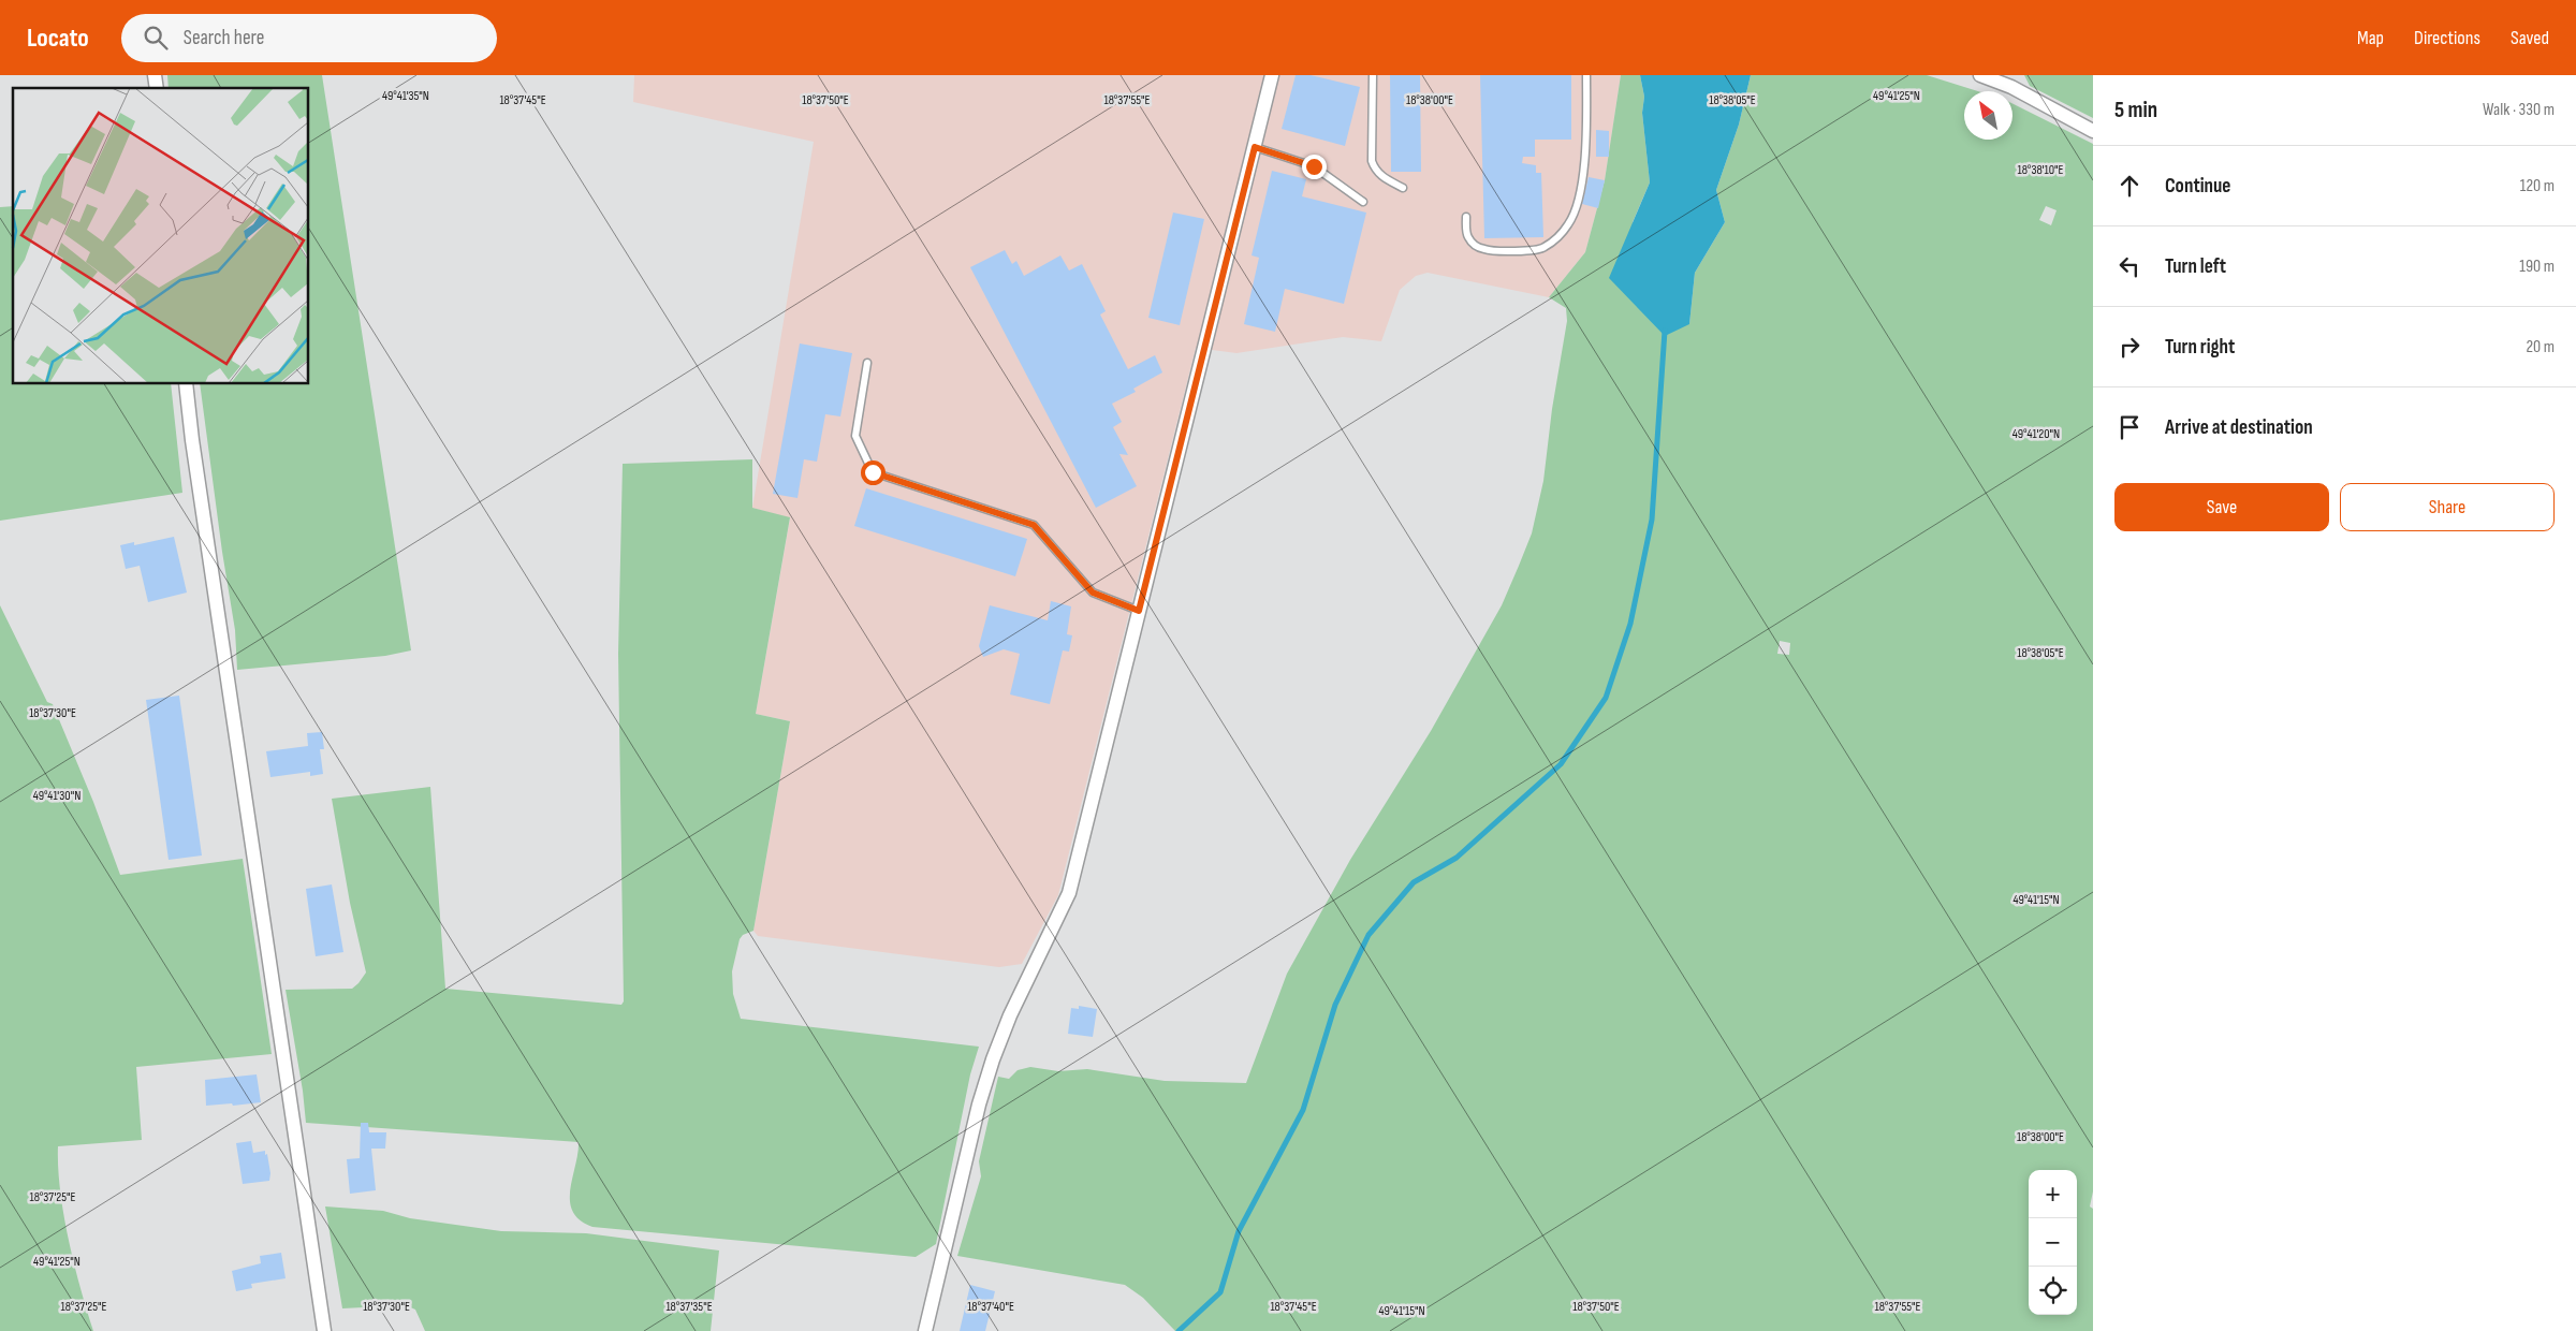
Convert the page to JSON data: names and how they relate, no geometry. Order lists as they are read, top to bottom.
{
  "north": "top left",
  "page": {
    "header": "Locato",
    "search": "Search here",
    "nav": ["Map", "Directions", "Saved"],
    "heading": ["5 min", "Walk · 330 m"],
    "list": [
      ["Continue", "120 m"],
      ["Turn left", "190 m"],
      ["Turn right", "20 m"],
      "Arrive at destination"
    ],
    "buttons": ["Save", "Share"],
    "map_buttons": ["+", "−"]
  },
  "coordinates": [
    "49°41'35\"N",
    "49°41'25\"N",
    "18°37'45\"E",
    "18°37'50\"E",
    "18°37'55\"E",
    "18°38'00\"E",
    "18°38'05\"E",
    "18°38'10\"E",
    "49°41'20\"N",
    "18°37'30\"E",
    "49°41'30\"N",
    "49°41'15\"N",
    "18°37'25\"E",
    "18°37'35\"E",
    "18°37'40\"E"
  ]
}
